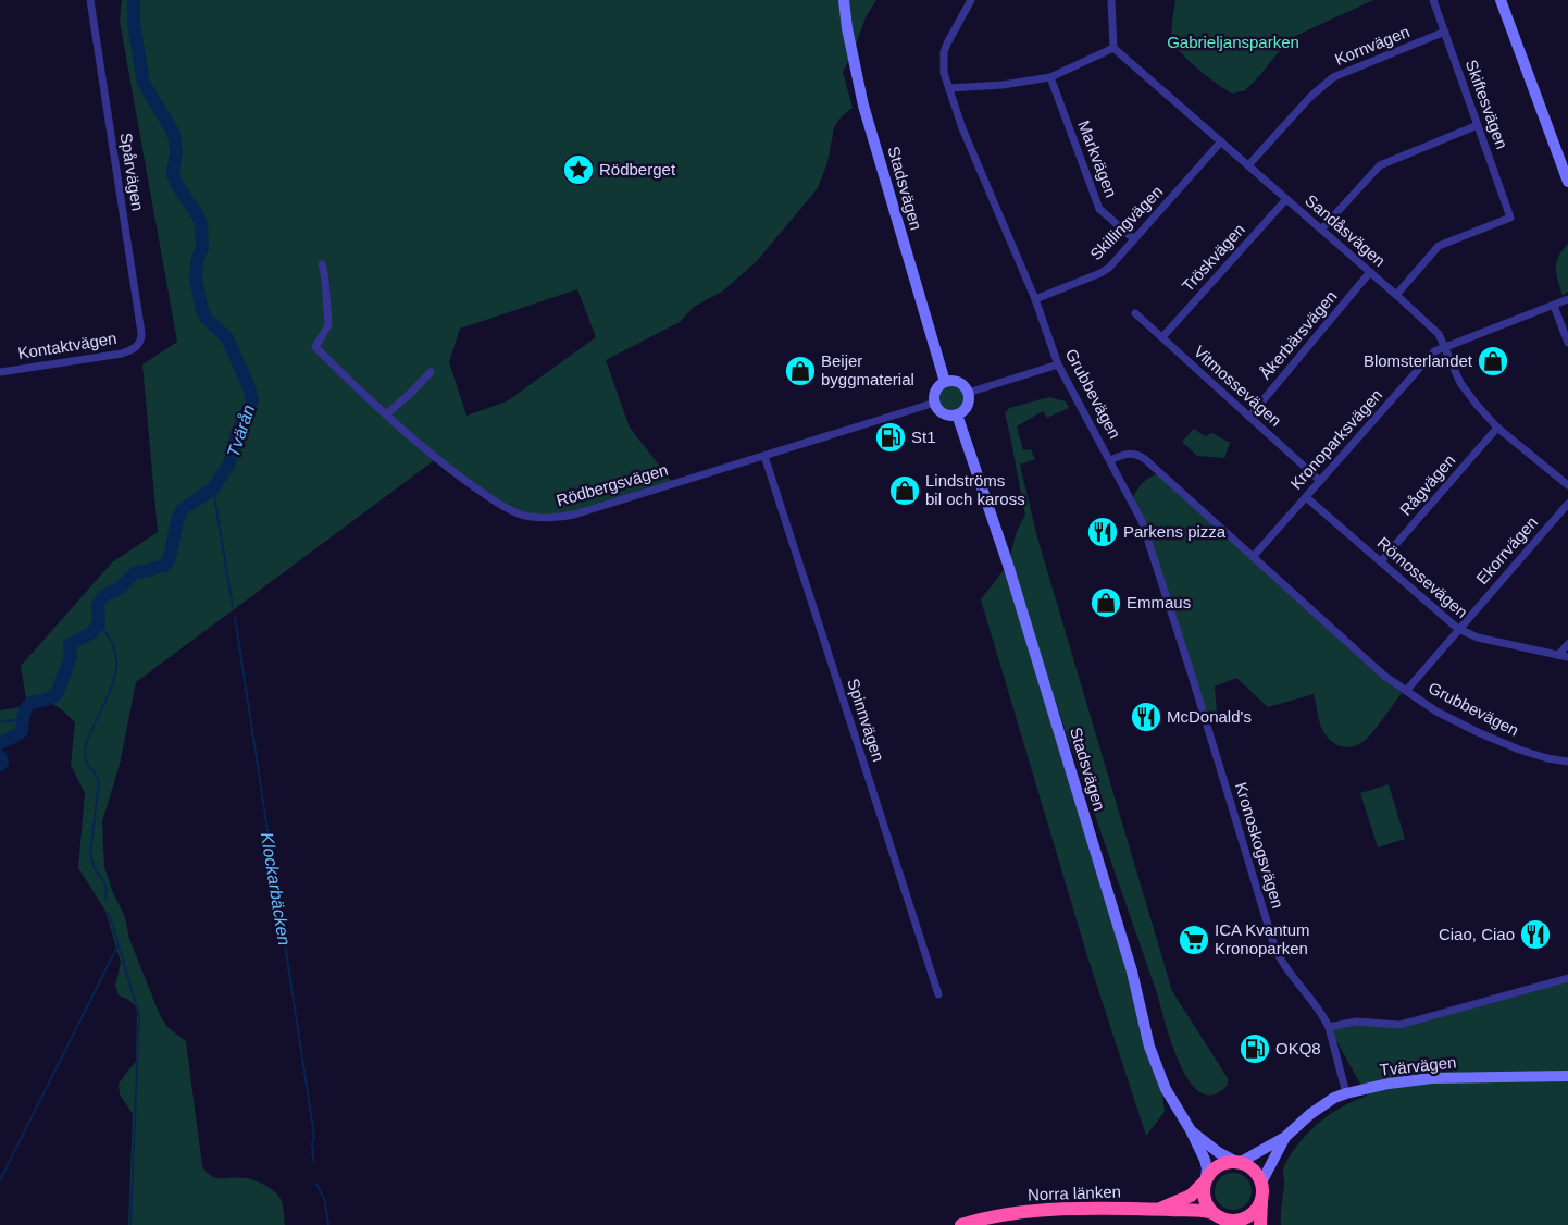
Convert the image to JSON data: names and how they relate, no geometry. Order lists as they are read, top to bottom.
{
  "streets": {
    "highway": ["Norra länken"],
    "main road": ["Stadsvägen", "Tvärvägen"],
    "street": [
      "Kornvägen",
      "Skiftesvägen",
      "Markvägen",
      "Spårvägen",
      "Skillingvägen",
      "Sandåsvägen",
      "Tröskvägen",
      "Åkerbärsvägen",
      "Kontaktvägen",
      "Vitmossevägen",
      "Grubbevägen",
      "Kronoparksvägen",
      "Rödbergsvägen",
      "Rågvägen",
      "Ekorrvägen",
      "Römossevägen",
      "Spinnvägen",
      "Kronoskogsvägen"
    ]
  },
  "crossings": [
    ["Kornvägen", "Skiftesvägen"],
    ["Kornvägen", "Sandåsvägen"],
    ["Skiftesvägen", "Sandåsvägen"],
    ["Markvägen", "Skillingvägen"],
    ["Spårvägen", "Kontaktvägen"],
    ["Stadsvägen", "Rödbergsvägen"],
    ["Stadsvägen", "Tvärvägen"],
    ["Stadsvägen", "Norra länken"],
    ["Skillingvägen", "Sandåsvägen"],
    ["Skillingvägen", "Grubbevägen"],
    ["Sandåsvägen", "Tröskvägen"],
    ["Sandåsvägen", "Åkerbärsvägen"],
    ["Sandåsvägen", "Kronoparksvägen"],
    ["Sandåsvägen", "Rågvägen"],
    ["Tröskvägen", "Vitmossevägen"],
    ["Åkerbärsvägen", "Vitmossevägen"],
    ["Vitmossevägen", "Kronoparksvägen"],
    ["Grubbevägen", "Kronoparksvägen"],
    ["Grubbevägen", "Ekorrvägen"],
    ["Grubbevägen", "Kronoskogsvägen"],
    ["Kronoparksvägen", "Römossevägen"],
    ["Rödbergsvägen", "Spinnvägen"],
    ["Rågvägen", "Römossevägen"],
    ["Ekorrvägen", "Römossevägen"],
    ["Kronoskogsvägen", "Tvärvägen"],
    ["Tvärvägen", "Norra länken"]
  ],
  "water": ["Tvärån", "Klockarbäcken"],
  "parks": ["Gabrieljansparken"],
  "places": {
    "place": ["Rödberget"],
    "shop": [
      "Blomsterlandet",
      "Beijer byggmaterial",
      "Lindströms bil och kaross",
      "Emmaus"
    ],
    "fuel station": ["St1", "OKQ8"],
    "restaurant": ["Parkens pizza", "McDonald's", "Ciao, Ciao"],
    "supermarket": ["ICA Kvantum Kronoparken"]
  }
}
